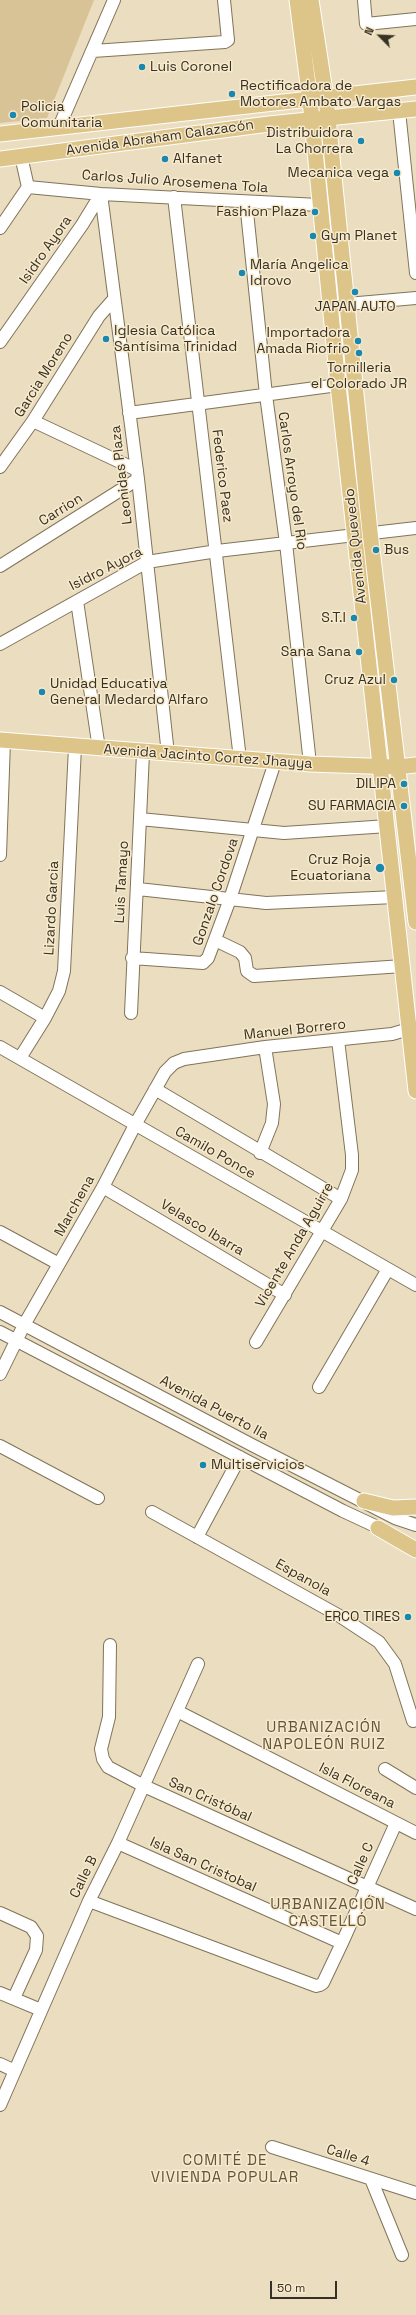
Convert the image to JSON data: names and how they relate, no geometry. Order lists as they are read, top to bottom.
{
  "streets": {
    "main road": ["Avenida Abraham Calazacón", "Avenida Quevedo", "Avenida Jacinto Cortez Jhayya"],
    "street": [
      "Carlos Julio Arosemena Tola",
      "Isidro Ayora",
      "Garcia Moreno",
      "Leonidas Plaza",
      "Federico Paez",
      "Carlos Arroyo del Rio",
      "Carrion",
      "Luis Tamayo",
      "Gonzalo Cordova",
      "Lizardo Garcia",
      "Manuel Borrero",
      "Camilo Ponce",
      "Marchena",
      "Velasco Ibarra",
      "Vicente Anda Aguirre",
      "Avenida Puerto Ila",
      "Espanola",
      "Isla Floreana",
      "San Cristóbal",
      "Calle C",
      "Isla San Cristobal",
      "Calle B",
      "Calle 4"
    ]
  },
  "crossings": [
    ["Avenida Abraham Calazacón", "Avenida Quevedo"],
    ["Carlos Julio Arosemena Tola", "Isidro Ayora"],
    ["Carlos Julio Arosemena Tola", "Leonidas Plaza"],
    ["Carlos Julio Arosemena Tola", "Federico Paez"],
    ["Carlos Julio Arosemena Tola", "Carlos Arroyo del Rio"],
    ["Carlos Julio Arosemena Tola", "Avenida Quevedo"],
    ["Isidro Ayora", "Leonidas Plaza"],
    ["Isidro Ayora", "Federico Paez"],
    ["Isidro Ayora", "Carlos Arroyo del Rio"],
    ["Isidro Ayora", "Avenida Quevedo"],
    ["Garcia Moreno", "Leonidas Plaza"],
    ["Leonidas Plaza", "Carrion"],
    ["Leonidas Plaza", "Avenida Jacinto Cortez Jhayya"],
    ["Federico Paez", "Avenida Jacinto Cortez Jhayya"],
    ["Carlos Arroyo del Rio", "Avenida Jacinto Cortez Jhayya"],
    ["Avenida Quevedo", "Avenida Jacinto Cortez Jhayya"],
    ["Avenida Quevedo", "Manuel Borrero"],
    ["Avenida Jacinto Cortez Jhayya", "Luis Tamayo"],
    ["Avenida Jacinto Cortez Jhayya", "Gonzalo Cordova"],
    ["Avenida Jacinto Cortez Jhayya", "Lizardo Garcia"],
    ["Luis Tamayo", "Gonzalo Cordova"],
    ["Lizardo Garcia", "Camilo Ponce"],
    ["Manuel Borrero", "Marchena"],
    ["Manuel Borrero", "Vicente Anda Aguirre"],
    ["Camilo Ponce", "Marchena"],
    ["Camilo Ponce", "Vicente Anda Aguirre"],
    ["Marchena", "Velasco Ibarra"],
    ["Marchena", "Avenida Puerto Ila"],
    ["Velasco Ibarra", "Vicente Anda Aguirre"],
    ["Isla Floreana", "Calle C"],
    ["Isla Floreana", "Calle B"],
    ["San Cristóbal", "Calle C"],
    ["San Cristóbal", "Calle B"],
    ["Calle C", "Isla San Cristobal"],
    ["Calle C", "Calle B"],
    ["Isla San Cristobal", "Calle B"]
  ],
  "districts": ["URBANIZACIÓN NAPOLEÓN RUIZ", "URBANIZACIÓN CASTELLÓ", "COMITÉ DE VIVIENDA POPULAR"],
  "places": [
    "Luis Coronel",
    "Rectificadora de Motores Ambato Vargas",
    "Policia Comunitaria",
    "Distribuidora La Chorrera",
    "Alfanet",
    "Mecanica vega",
    "Fashion Plaza",
    "Gym Planet",
    "María Angelica Idrovo",
    "JAPAN AUTO",
    "Iglesia Católica Santísima Trinidad",
    "Importadora Amada Riofrio",
    "Tornilleria el Colorado JR",
    "Bus",
    "S.T.I",
    "Sana Sana",
    "Cruz Azul",
    "Unidad Educativa General Medardo Alfaro",
    "DILIPA",
    "SU FARMACIA",
    "Cruz Roja Ecuatoriana",
    "Multiservicios",
    "ERCO TIRES"
  ],
  "scale_bar": "50 m",
  "north": "top left"
}
